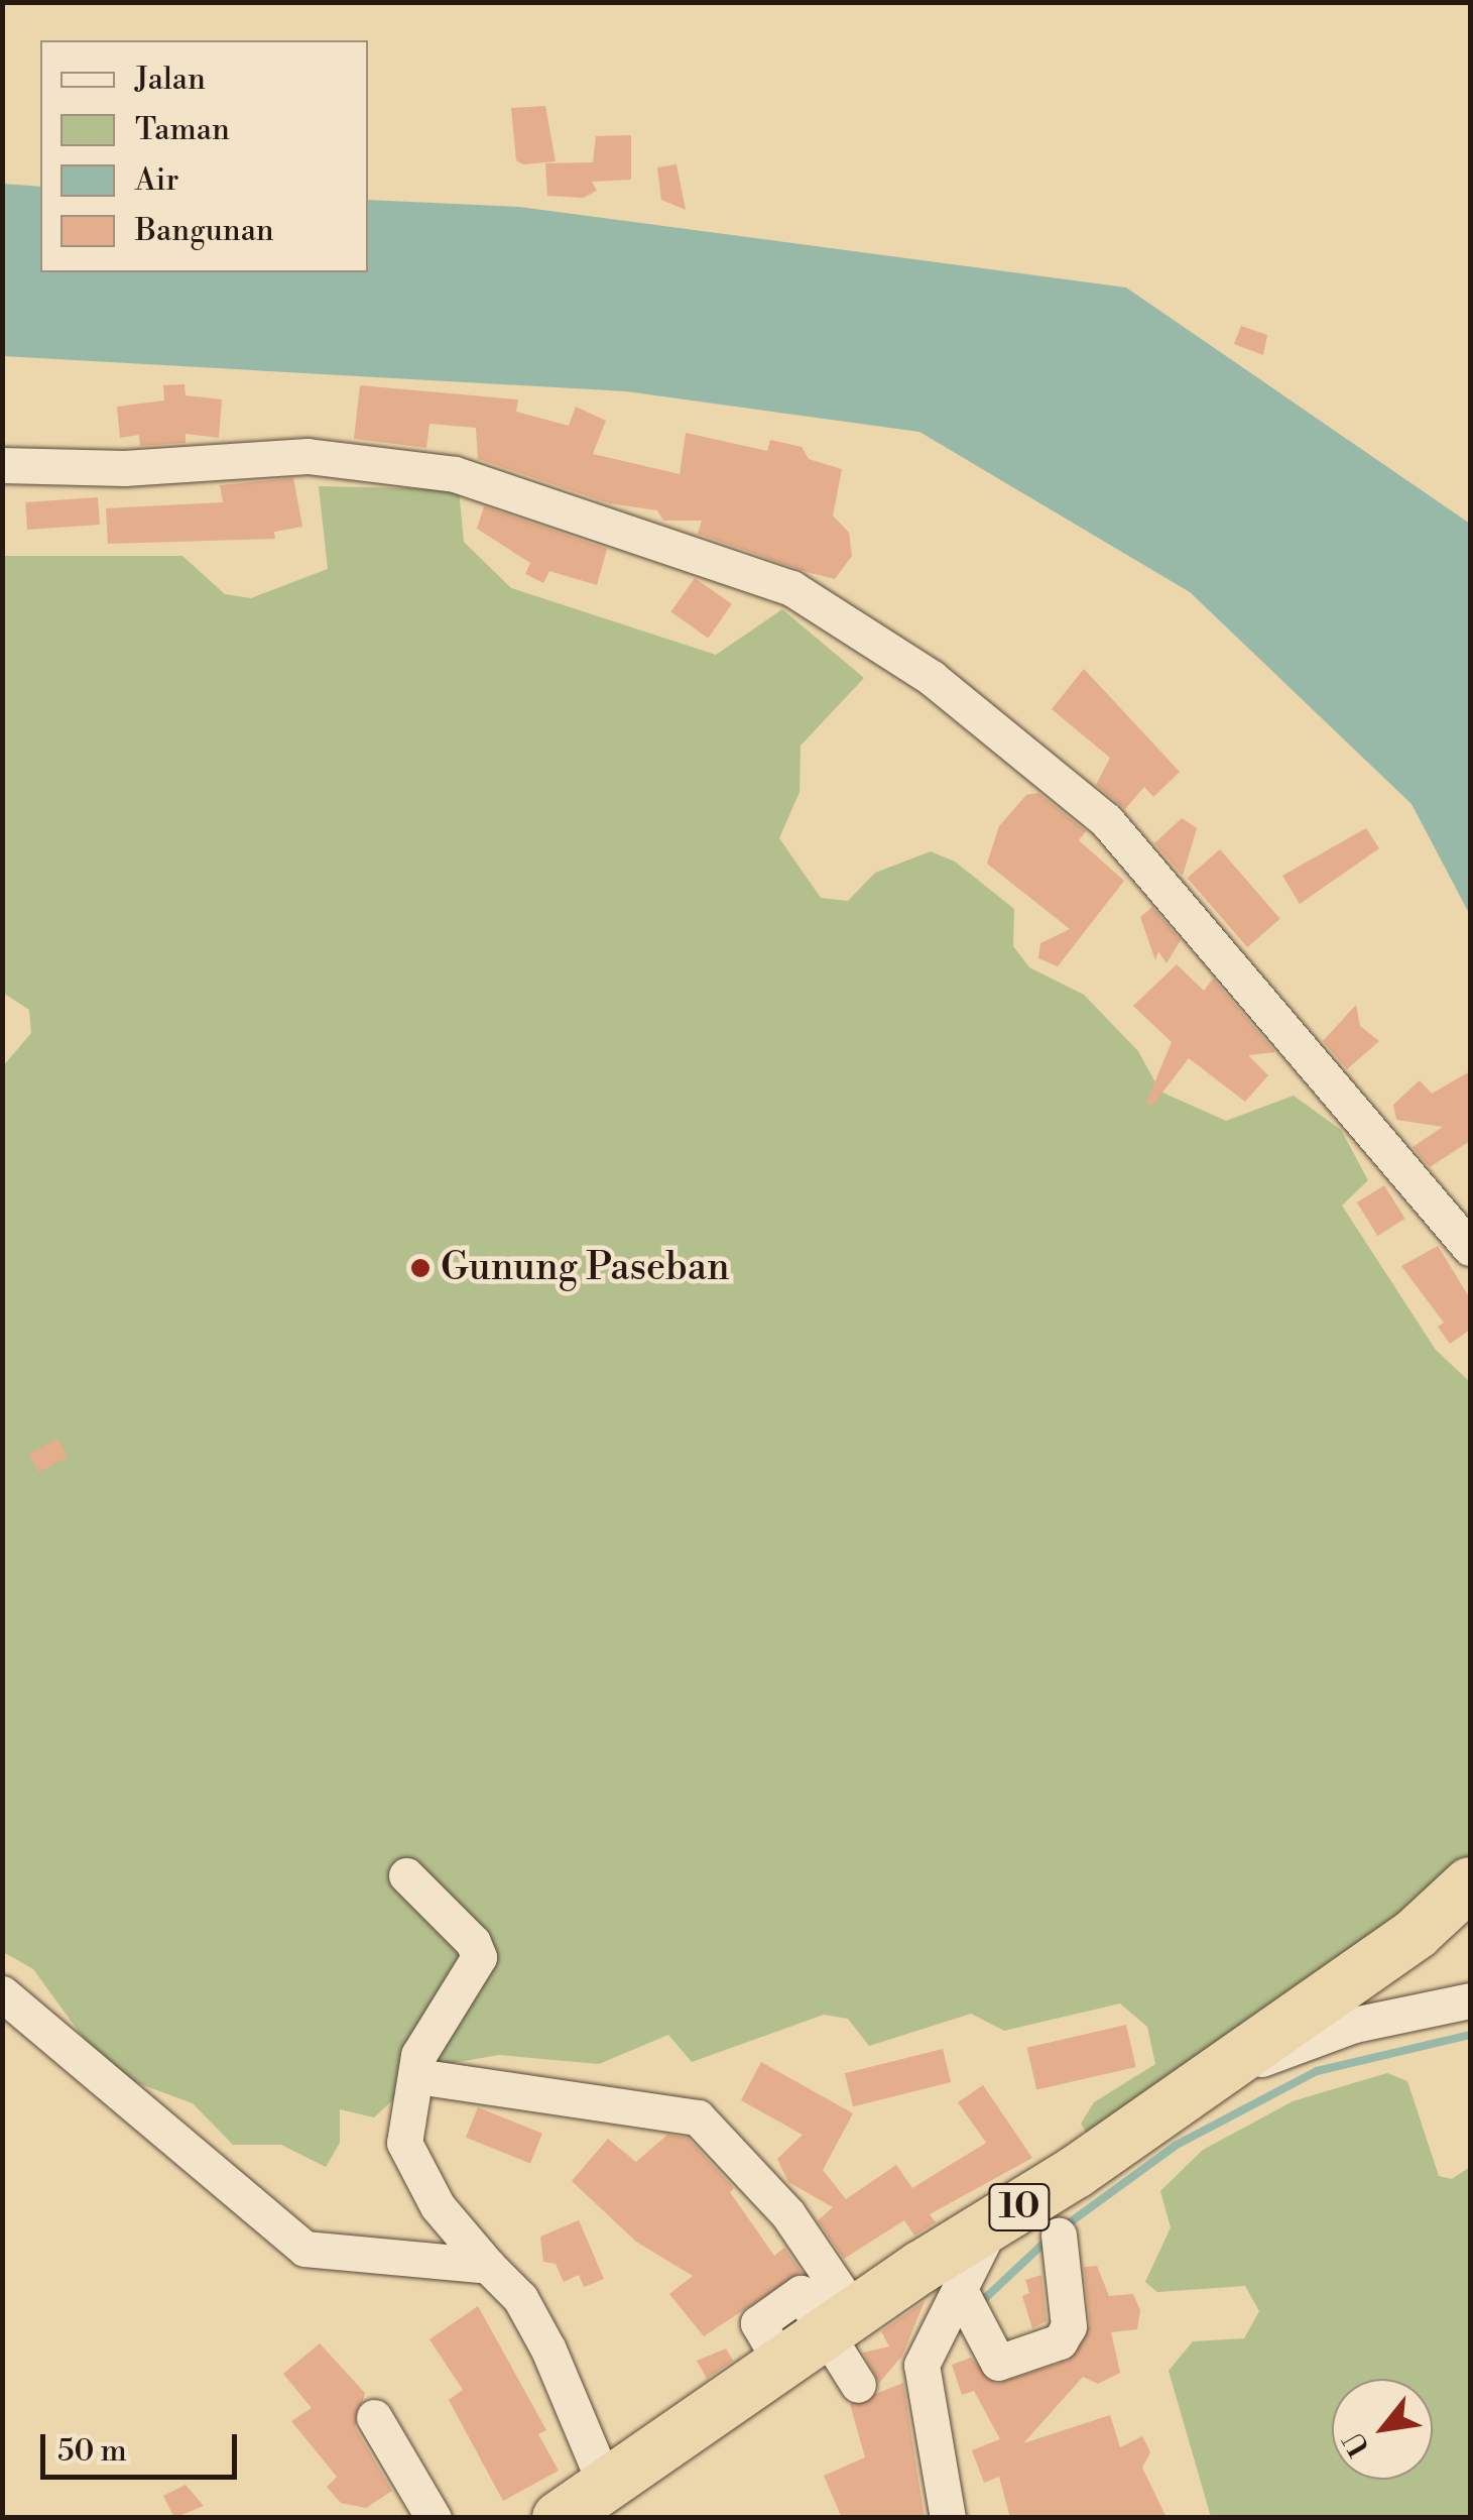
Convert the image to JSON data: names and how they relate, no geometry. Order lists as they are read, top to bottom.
{
  "streets": {
    "highway": ["10"]
  },
  "places": ["Gunung Paseban"],
  "legend": [
    "Jalan",
    "Taman",
    "Air",
    "Bangunan"
  ],
  "scale_bar": "50 m",
  "north": "bottom left"
}
